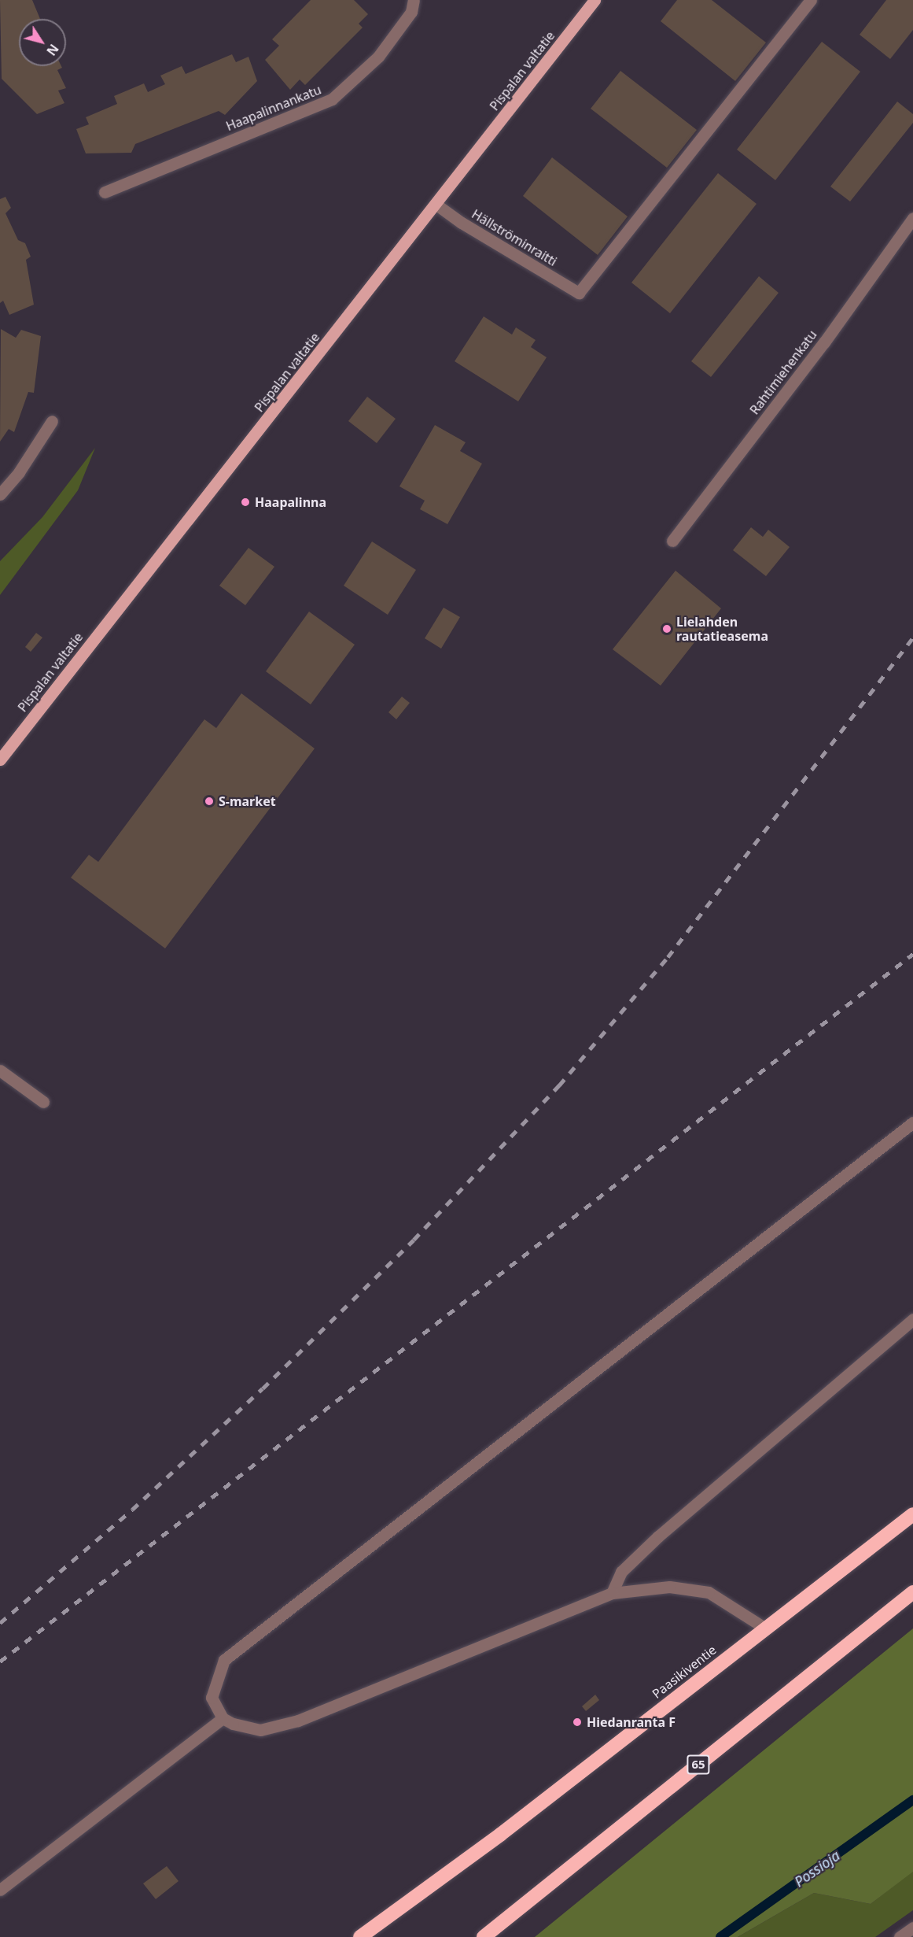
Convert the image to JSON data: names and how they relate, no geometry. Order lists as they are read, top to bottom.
{
  "streets": {
    "highway": ["Paasikiventie", "65"],
    "main road": ["Pispalan valtatie"],
    "street": ["Haapalinnankatu", "Hällströminraitti", "Rahtimiehenkatu"]
  },
  "crossings": [
    ["Pispalan valtatie", "Hällströminraitti"]
  ],
  "water": ["Possioja"],
  "places": [
    "Haapalinna",
    "Lielahden rautatieasema",
    "S-market",
    "Hiedanranta F"
  ],
  "north": "bottom right"
}
